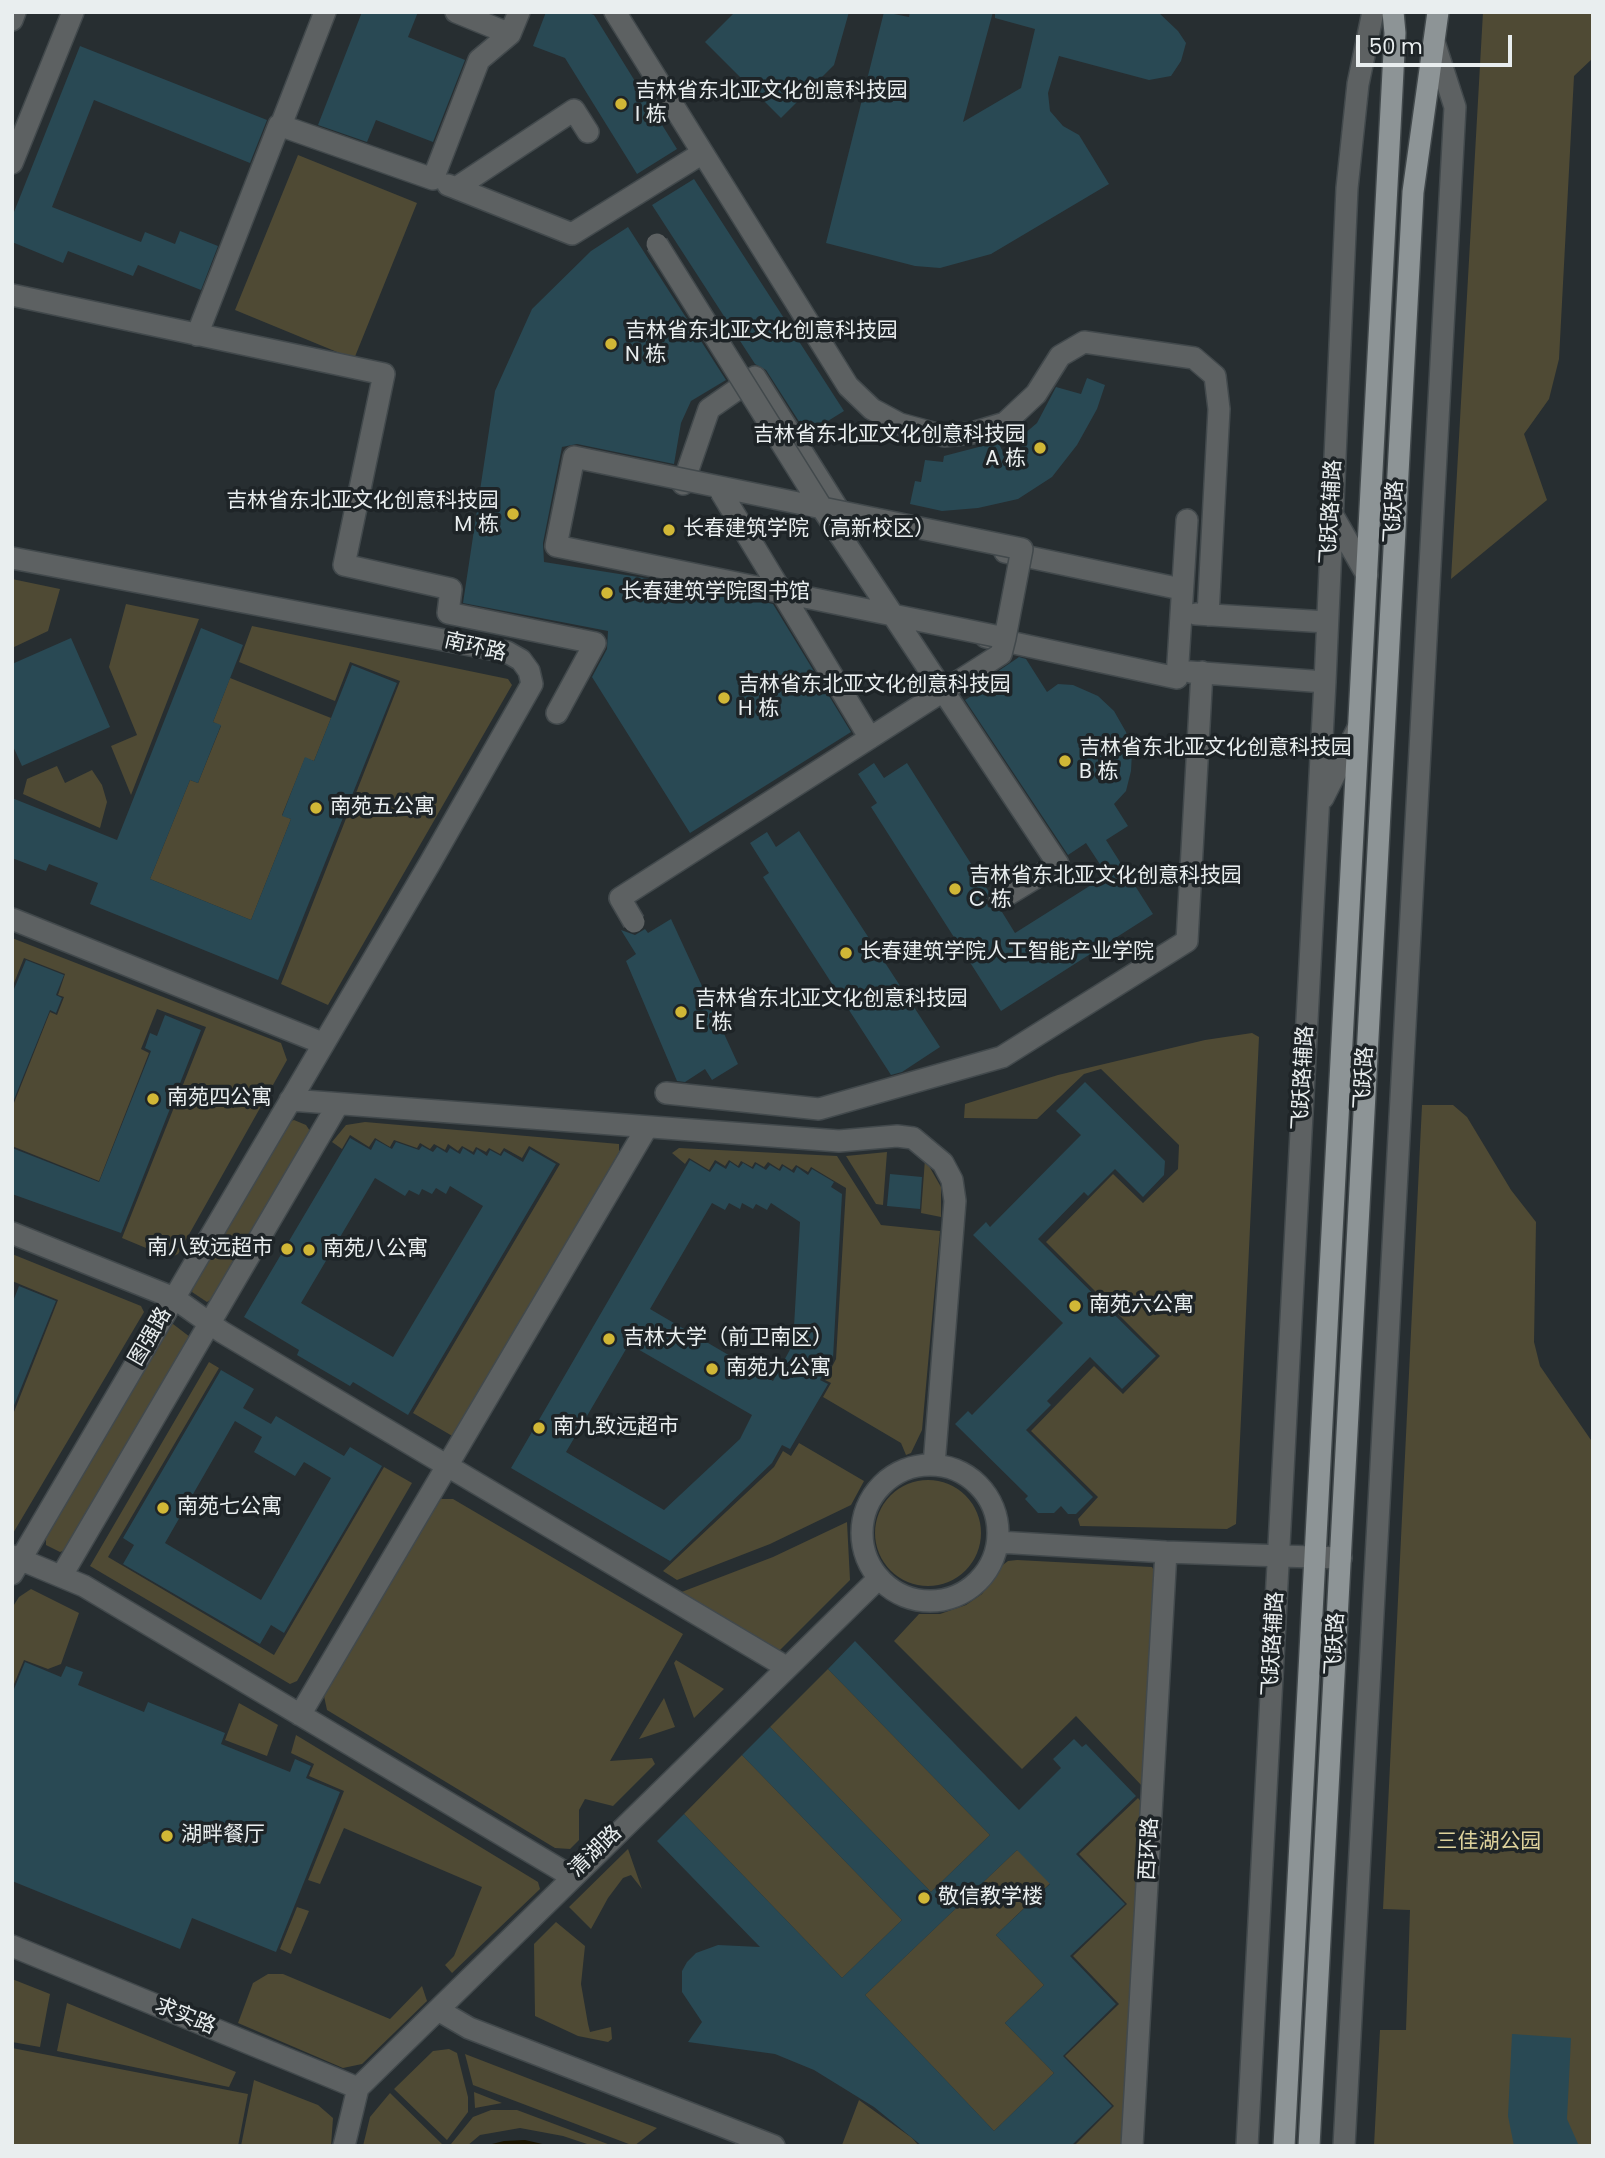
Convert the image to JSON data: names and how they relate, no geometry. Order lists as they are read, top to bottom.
{
  "streets": {
    "main road": ["飞跃路"],
    "street": [
      "飞跃路辅路",
      "南环路",
      "图强路",
      "西环路",
      "清湖路",
      "求实路"
    ]
  },
  "crossings": [
    ["南环路", "图强路"],
    ["清湖路", "求实路"]
  ],
  "parks": ["三佳湖公园"],
  "places": [
    "吉林省东北亚文化创意科技园 I 栋",
    "吉林省东北亚文化创意科技园 N 栋",
    "吉林省东北亚文化创意科技园 A 栋",
    "吉林省东北亚文化创意科技园 M 栋",
    "长春建筑学院（高新校区）",
    "长春建筑学院图书馆",
    "吉林省东北亚文化创意科技园 H 栋",
    "吉林省东北亚文化创意科技园 B 栋",
    "南苑五公寓",
    "吉林省东北亚文化创意科技园 C 栋",
    "长春建筑学院人工智能产业学院",
    "吉林省东北亚文化创意科技园 E 栋",
    "南苑四公寓",
    "南八致远超市",
    "南苑八公寓",
    "南苑六公寓",
    "吉林大学（前卫南区）",
    "南苑九公寓",
    "南九致远超市",
    "南苑七公寓",
    "湖畔餐厅",
    "敬信教学楼"
  ],
  "scale_bar": "50 m"
}
